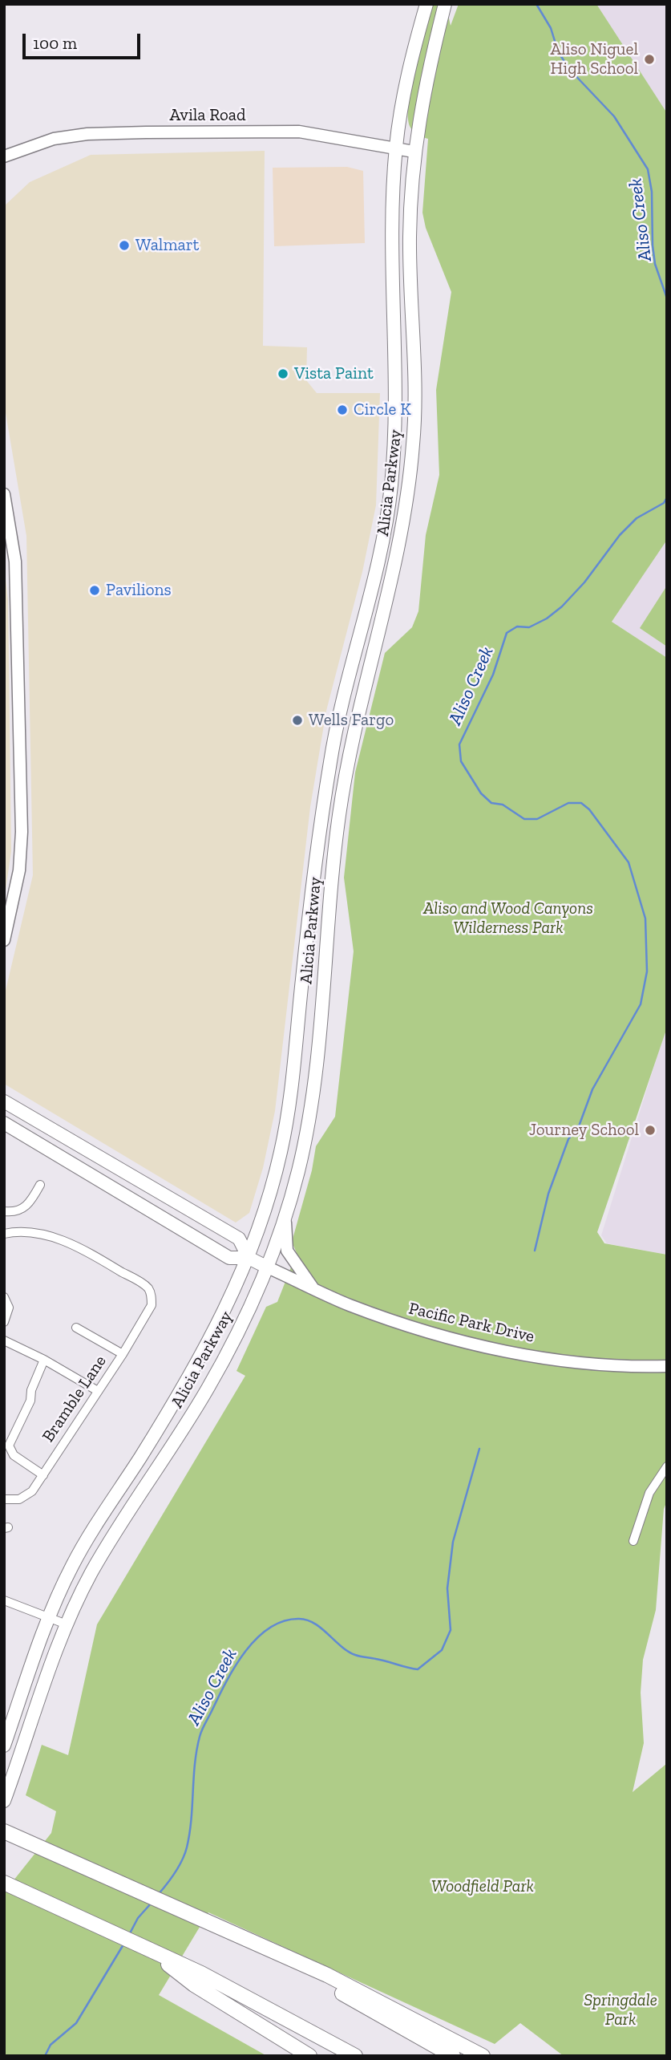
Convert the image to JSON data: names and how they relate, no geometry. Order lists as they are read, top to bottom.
{
  "streets": {
    "main road": ["Avila Road", "Alicia Parkway", "Pacific Park Drive"],
    "street": ["Bramble Lane"]
  },
  "crossings": [
    ["Avila Road", "Alicia Parkway"],
    ["Alicia Parkway", "Pacific Park Drive"]
  ],
  "water": ["Aliso Creek"],
  "parks": ["Aliso and Wood Canyons Wilderness Park", "Woodfield Park", "Springdale Park"],
  "places": [
    "Aliso Niguel High School",
    "Walmart",
    "Vista Paint",
    "Circle K",
    "Pavilions",
    "Wells Fargo",
    "Journey School"
  ],
  "scale_bar": "100 m"
}
